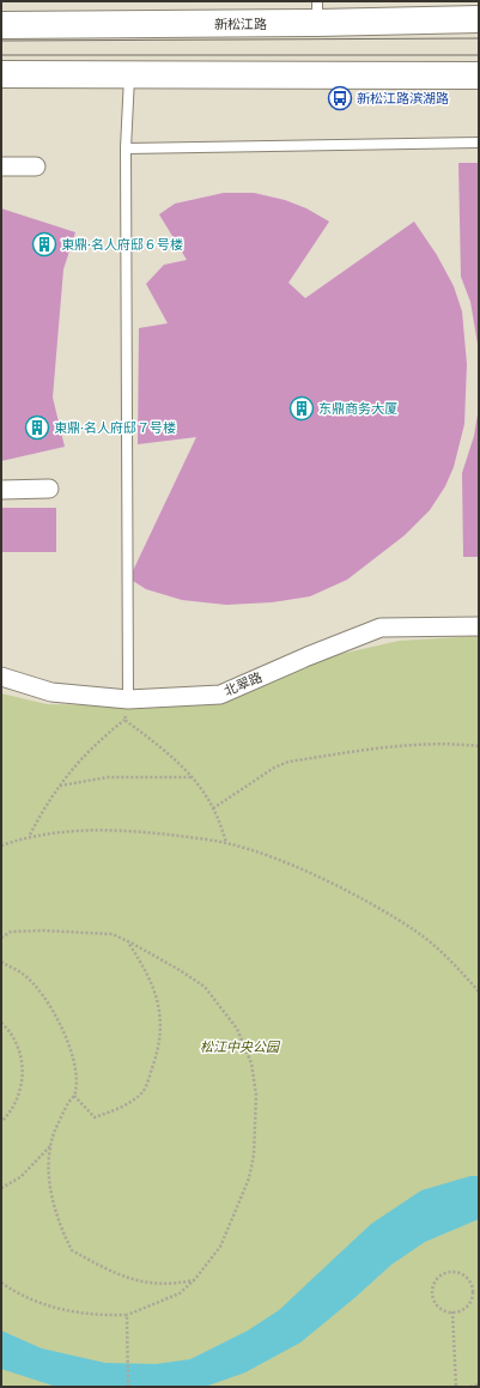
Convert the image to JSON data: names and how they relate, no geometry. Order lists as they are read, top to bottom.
{
  "streets": {
    "main road": ["新松江路"],
    "street": ["北翠路"]
  },
  "parks": ["松江中央公园"],
  "places": {
    "bus stop": ["新松江路滨湖路"],
    "building": ["東鼎·名人府邸６号楼", "东鼎商务大厦", "東鼎·名人府邸７号楼"]
  }
}
